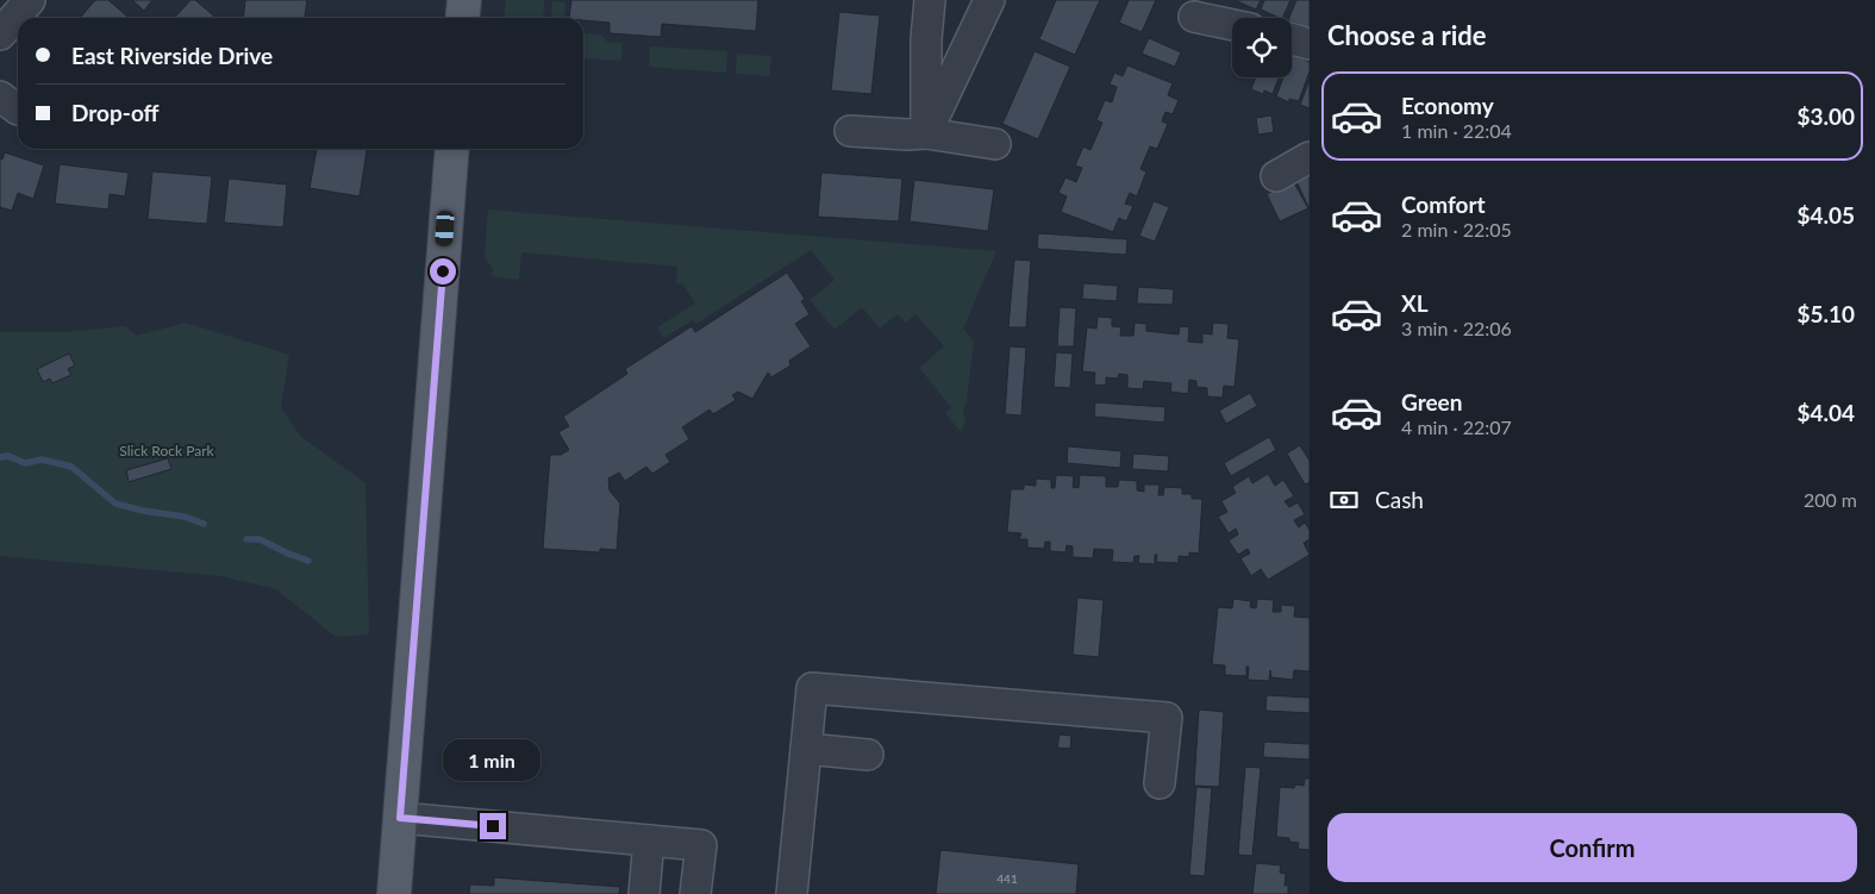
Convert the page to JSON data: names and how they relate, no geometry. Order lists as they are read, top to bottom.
{
  "parks": ["Slick Rock Park"],
  "house_numbers": ["441"],
  "page": {
    "heading": "Choose a ride",
    "banner": ["East Riverside Drive", "Drop-off"],
    "list": [
      {
        "name": "Economy",
        "note": "1 min · 22:04",
        "value": "$3.00"
      },
      {
        "name": "Comfort",
        "note": "2 min · 22:05",
        "value": "$4.05"
      },
      {
        "name": "XL",
        "note": "3 min · 22:06",
        "value": "$5.10"
      },
      {
        "name": "Green",
        "note": "4 min · 22:07",
        "value": "$4.04"
      }
    ],
    "pay": ["Cash", "200 m"],
    "bubble": "1 min",
    "buttons": "Confirm"
  }
}
